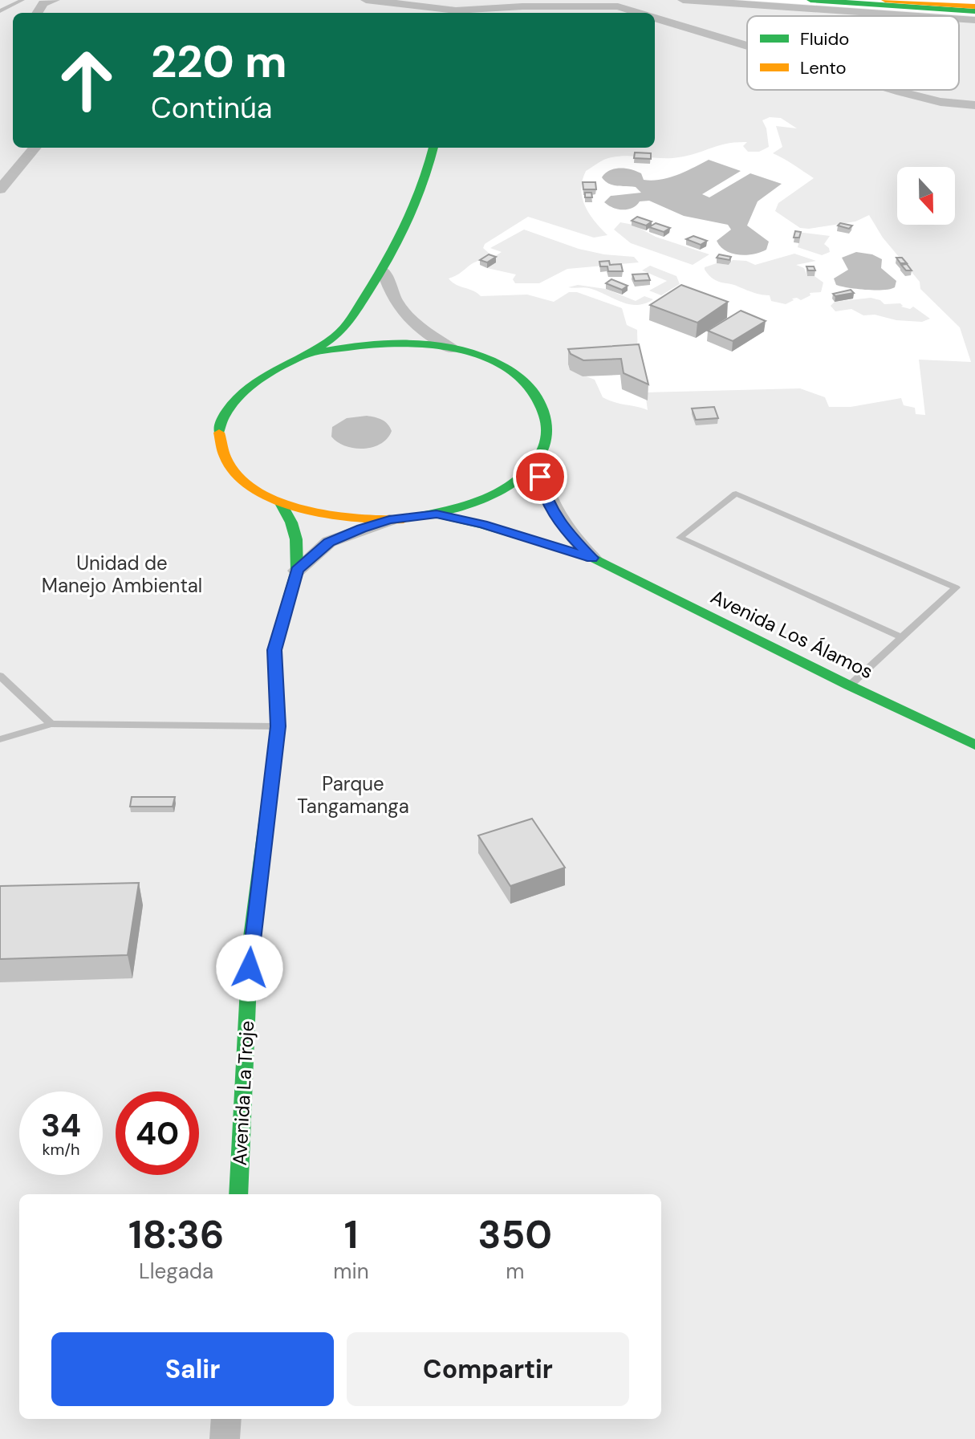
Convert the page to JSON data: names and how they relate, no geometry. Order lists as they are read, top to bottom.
{
  "streets": {
    "main road": ["Avenida Los Álamos", "Avenida La Troje"]
  },
  "parks": ["Unidad de Manejo Ambiental", "Parque Tangamanga"],
  "legend": ["Fluido", "Lento"],
  "north": "bottom",
  "page": {
    "turn": ["220 m", "Continúa"],
    "speed": "34 km/h",
    "limit": "40",
    "eta": [
      "18:36",
      "Llegada",
      "1",
      "min",
      "350",
      "m"
    ],
    "buttons": ["Salir", "Compartir"]
  }
}
